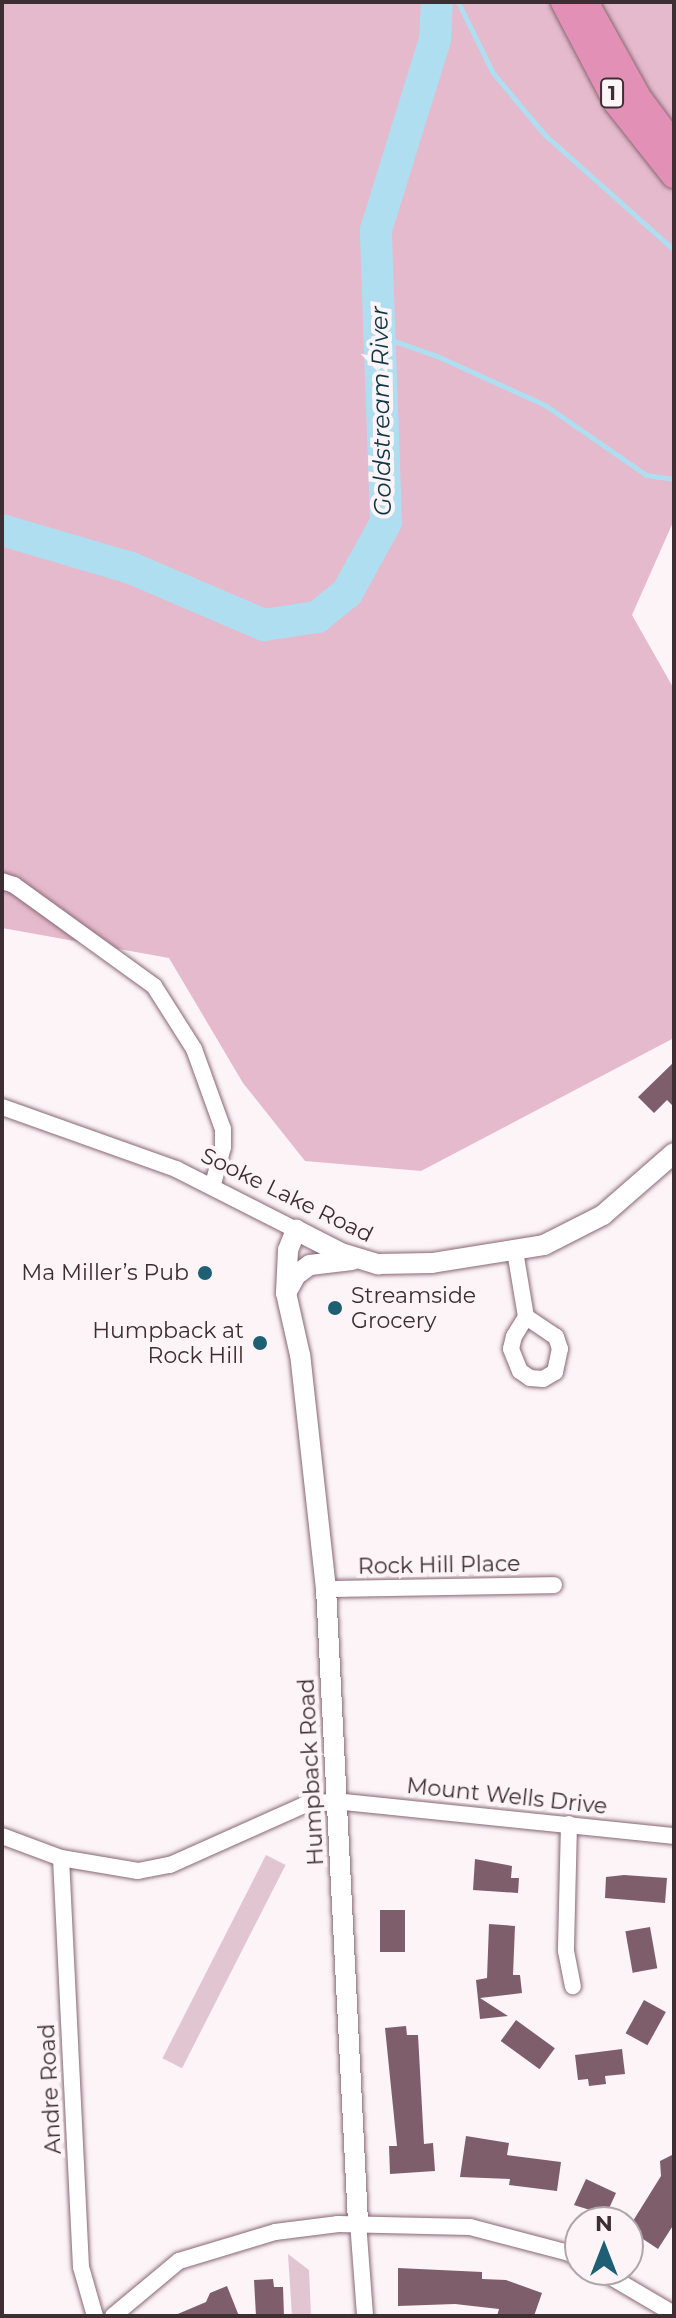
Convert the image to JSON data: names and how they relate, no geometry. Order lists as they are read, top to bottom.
{
  "streets": {
    "highway": ["1"],
    "street": [
      "Sooke Lake Road",
      "Rock Hill Place",
      "Humpback Road",
      "Mount Wells Drive",
      "Andre Road"
    ]
  },
  "crossings": [
    ["Sooke Lake Road", "Humpback Road"],
    ["Rock Hill Place", "Humpback Road"],
    ["Humpback Road", "Mount Wells Drive"],
    ["Mount Wells Drive", "Andre Road"]
  ],
  "water": ["Goldstream River"],
  "places": ["Ma Miller’s Pub", "Streamside Grocery", "Humpback at Rock Hill"],
  "north": "top"
}
